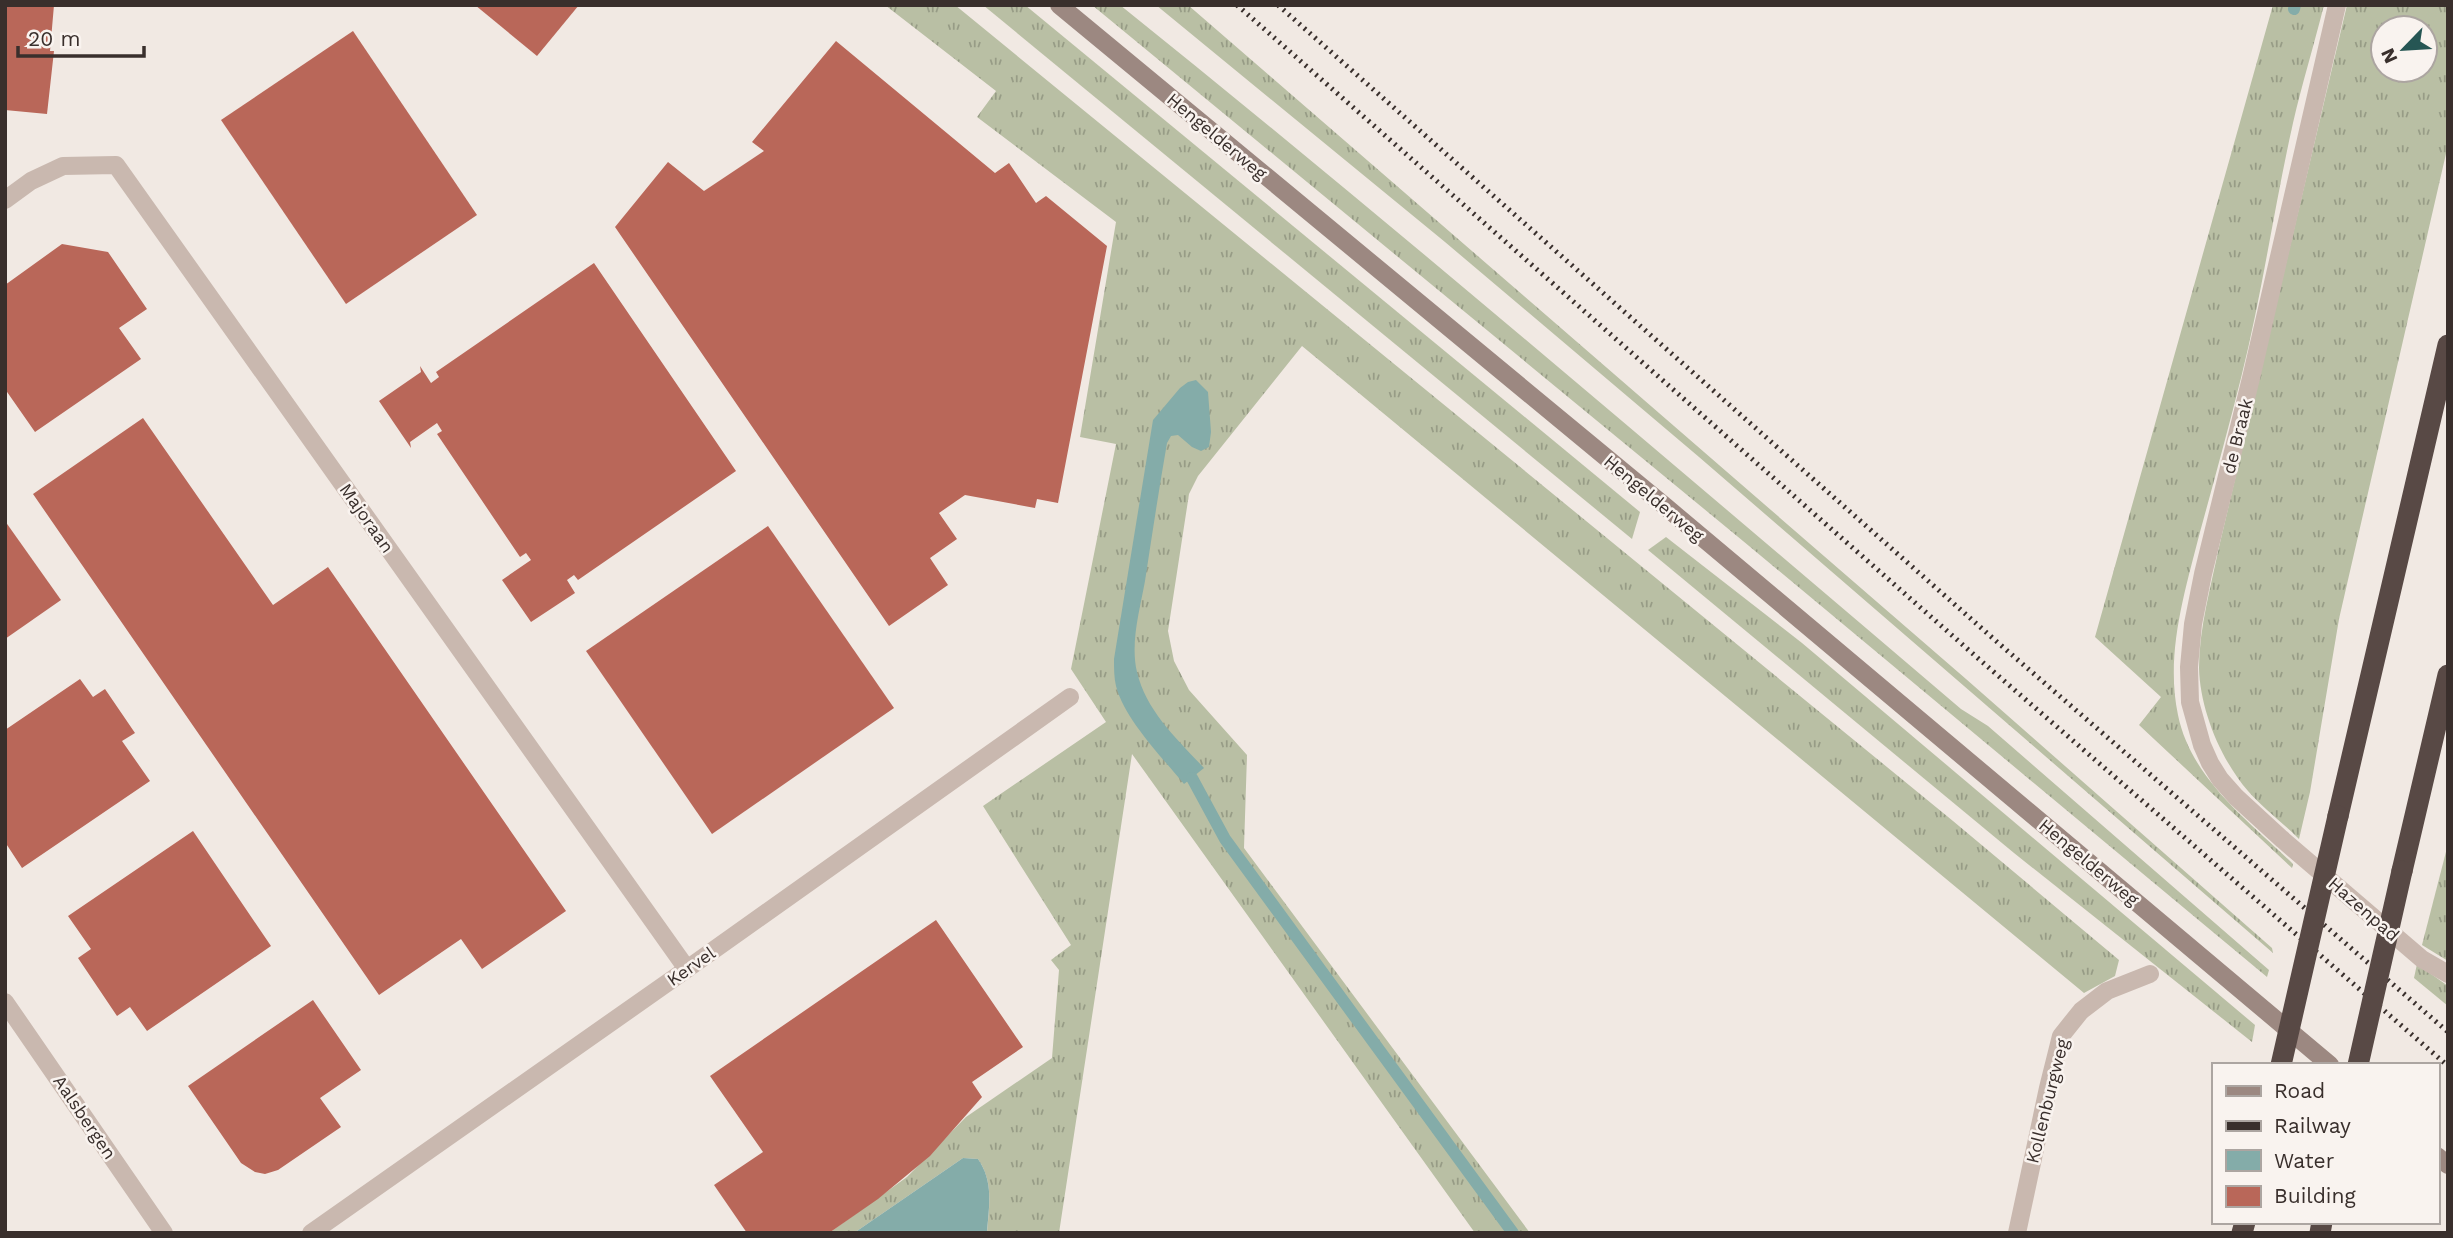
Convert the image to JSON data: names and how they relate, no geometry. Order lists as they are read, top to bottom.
{
  "streets": {
    "main road": ["Hengelderweg"],
    "street": [
      "de Braak",
      "Majoraan",
      "Hazenpad",
      "Kervel",
      "Kollenburgweg",
      "Aalsbergen"
    ]
  },
  "crossings": [
    ["de Braak", "Hazenpad"],
    ["Majoraan", "Kervel"]
  ],
  "legend": [
    "Road",
    "Railway",
    "Water",
    "Building"
  ],
  "scale_bar": "20 m",
  "north": "bottom left"
}
